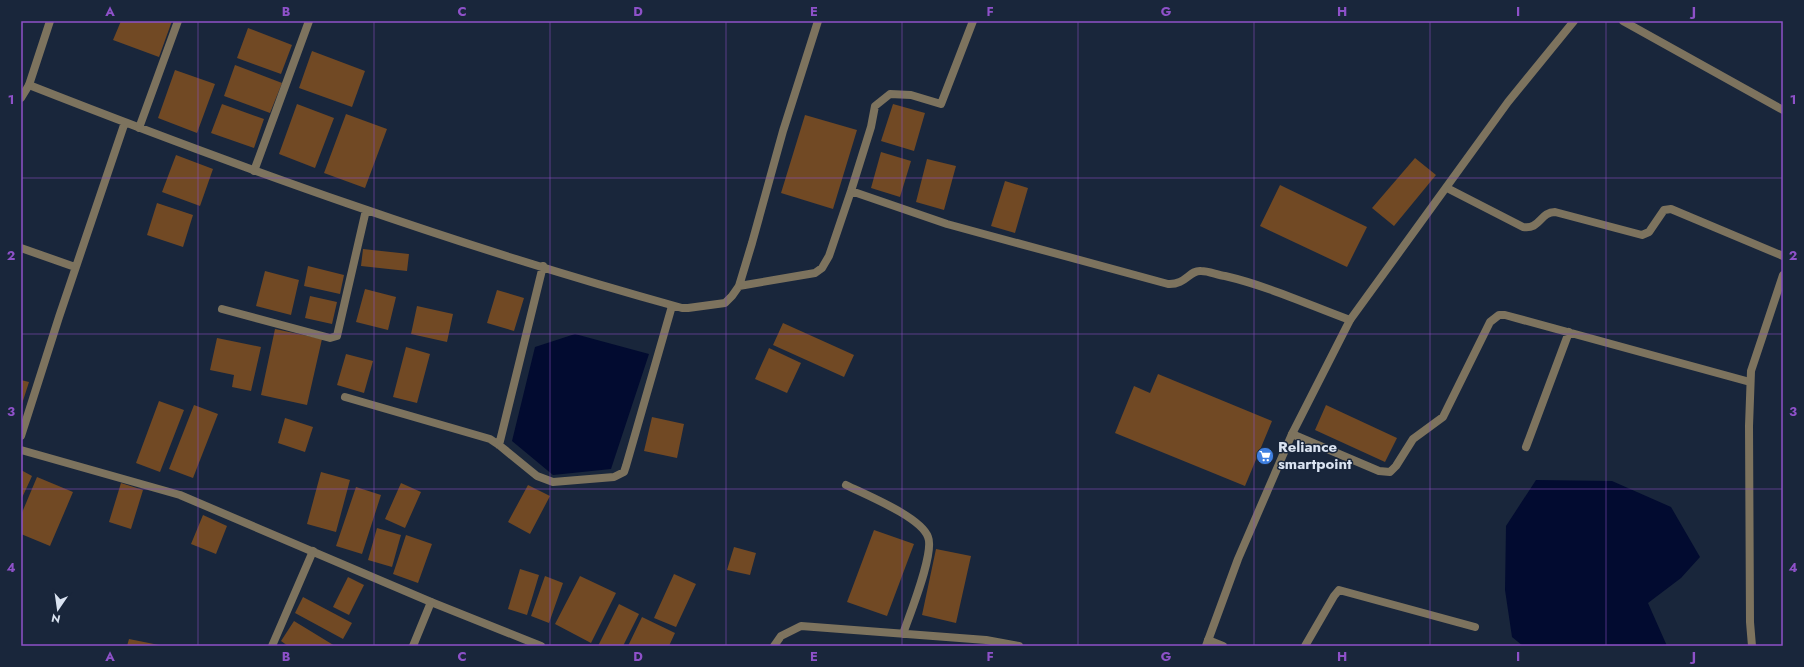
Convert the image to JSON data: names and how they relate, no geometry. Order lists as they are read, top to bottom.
{
  "places": {
    "supermarket": ["Reliance smartpoint"]
  },
  "north": "bottom",
  "grid": {
    "columns": [
      "A",
      "B",
      "C",
      "D",
      "E",
      "F",
      "G",
      "H",
      "I",
      "J"
    ],
    "rows": [
      "1",
      "2",
      "3",
      "4"
    ]
  }
}
